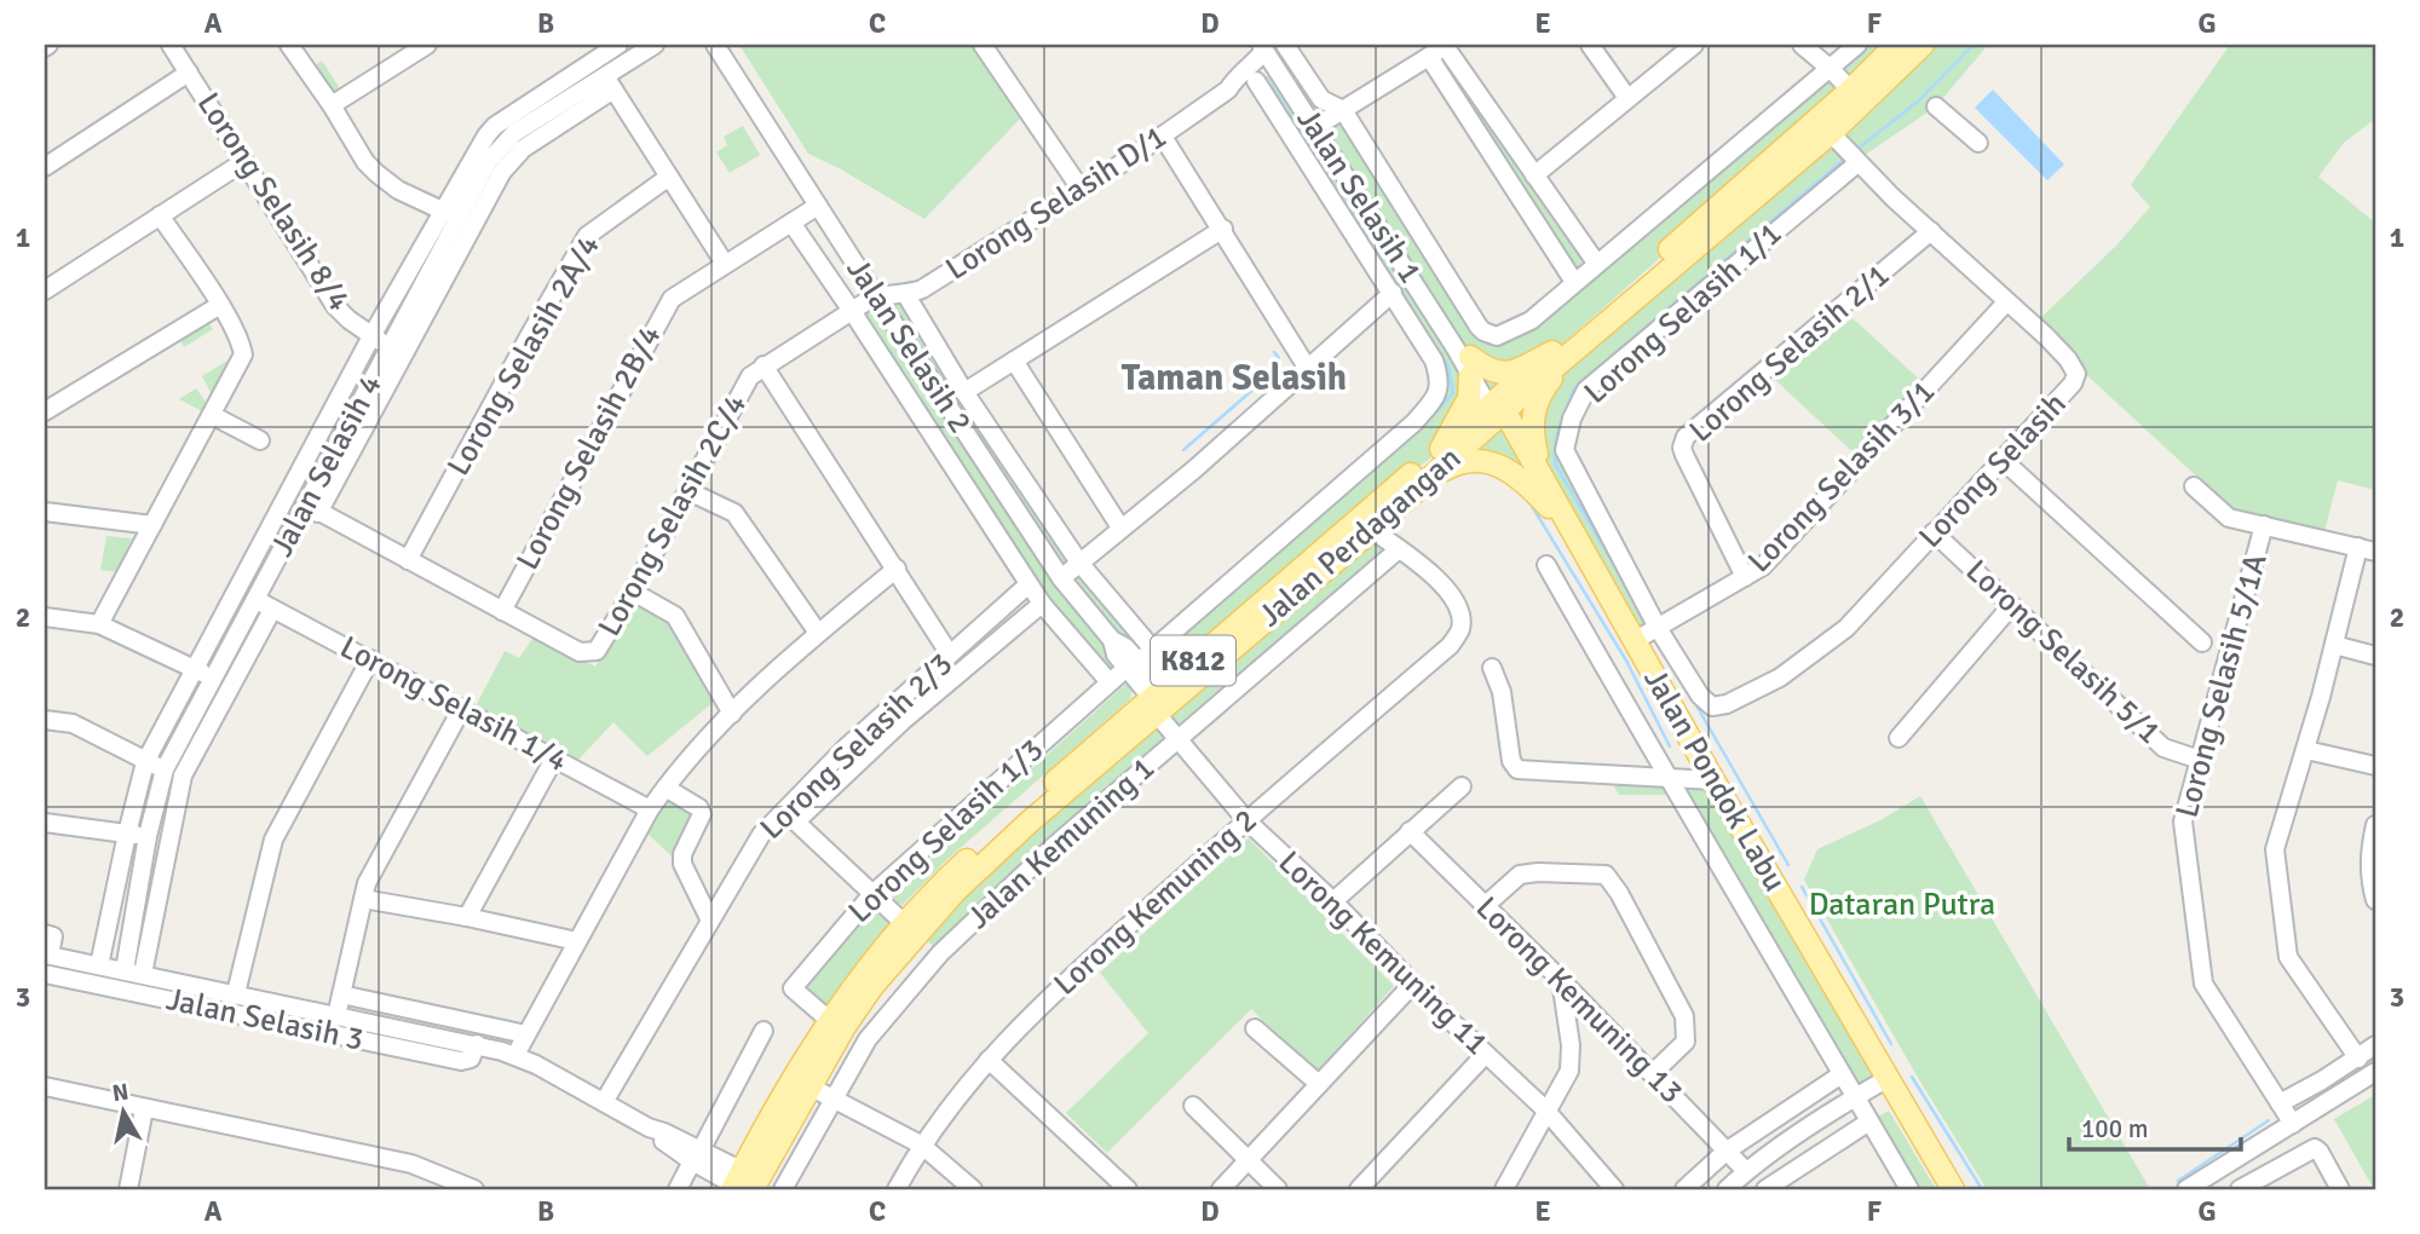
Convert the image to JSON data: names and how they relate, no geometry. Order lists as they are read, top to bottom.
{
  "streets": {
    "main road": ["Jalan Perdagangan", "K812", "Jalan Pondok Labu"],
    "street": [
      "Jalan Selasih 1",
      "Lorong Selasih 8/4",
      "Lorong Selasih D/1",
      "Lorong Selasih 1/1",
      "Jalan Selasih 2",
      "Lorong Selasih 2/1",
      "Lorong Selasih 2A/4",
      "Lorong Selasih 2B/4",
      "Jalan Selasih 4",
      "Lorong Selasih",
      "Lorong Selasih 3/1",
      "Lorong Selasih 2C/4",
      "Lorong Selasih 5/1",
      "Lorong Selasih 5/1A",
      "Lorong Selasih 1/4",
      "Lorong Selasih 2/3",
      "Lorong Selasih 1/3",
      "Jalan Kemuning 1",
      "Lorong Kemuning 2",
      "Lorong Kemuning 11",
      "Lorong Kemuning 13",
      "Jalan Selasih 3"
    ]
  },
  "crossings": [
    ["Jalan Selasih 1", "Jalan Perdagangan"],
    ["Jalan Selasih 1", "Jalan Pondok Labu"],
    ["Lorong Selasih 8/4", "Jalan Selasih 4"],
    ["Lorong Selasih D/1", "Jalan Selasih 2"],
    ["Lorong Selasih D/1", "Lorong Selasih 2C/4"],
    ["Lorong Selasih 1/1", "Lorong Selasih"],
    ["Lorong Selasih 1/1", "Lorong Selasih 3/1"],
    ["Jalan Selasih 2", "Lorong Selasih 2B/4"],
    ["Jalan Selasih 2", "Lorong Selasih 2C/4"],
    ["Jalan Selasih 2", "Lorong Selasih 1/3"],
    ["Jalan Selasih 2", "Lorong Kemuning 11"],
    ["Lorong Selasih 2/1", "Lorong Selasih"],
    ["Lorong Selasih 2/1", "Lorong Selasih 3/1"],
    ["Lorong Selasih 2B/4", "Lorong Selasih 2C/4"],
    ["Jalan Selasih 4", "Lorong Selasih 1/4"],
    ["Jalan Selasih 4", "Jalan Selasih 3"],
    ["Lorong Selasih", "Lorong Selasih 3/1"],
    ["Lorong Selasih", "Jalan Perdagangan"],
    ["Lorong Selasih", "Lorong Selasih 5/1"],
    ["Lorong Selasih 3/1", "Jalan Pondok Labu"],
    ["Jalan Perdagangan", "Jalan Pondok Labu"],
    ["Jalan Perdagangan", "Lorong Selasih 1/3"],
    ["Jalan Perdagangan", "Lorong Kemuning 11"],
    ["Jalan Perdagangan", "Jalan Selasih 3"],
    ["Lorong Selasih 5/1", "Lorong Selasih 5/1A"],
    ["Lorong Selasih 2/3", "Jalan Selasih 3"],
    ["Lorong Selasih 1/3", "Lorong Kemuning 11"],
    ["Jalan Kemuning 1", "Lorong Kemuning 2"],
    ["Jalan Kemuning 1", "Lorong Kemuning 11"],
    ["Lorong Kemuning 2", "Lorong Kemuning 11"]
  ],
  "districts": ["Taman Selasih"],
  "parks": ["Dataran Putra"],
  "scale_bar": "100 m",
  "north": "top",
  "grid": {
    "columns": [
      "A",
      "B",
      "C",
      "D",
      "E",
      "F",
      "G"
    ],
    "rows": ["1", "2", "3"]
  }
}
